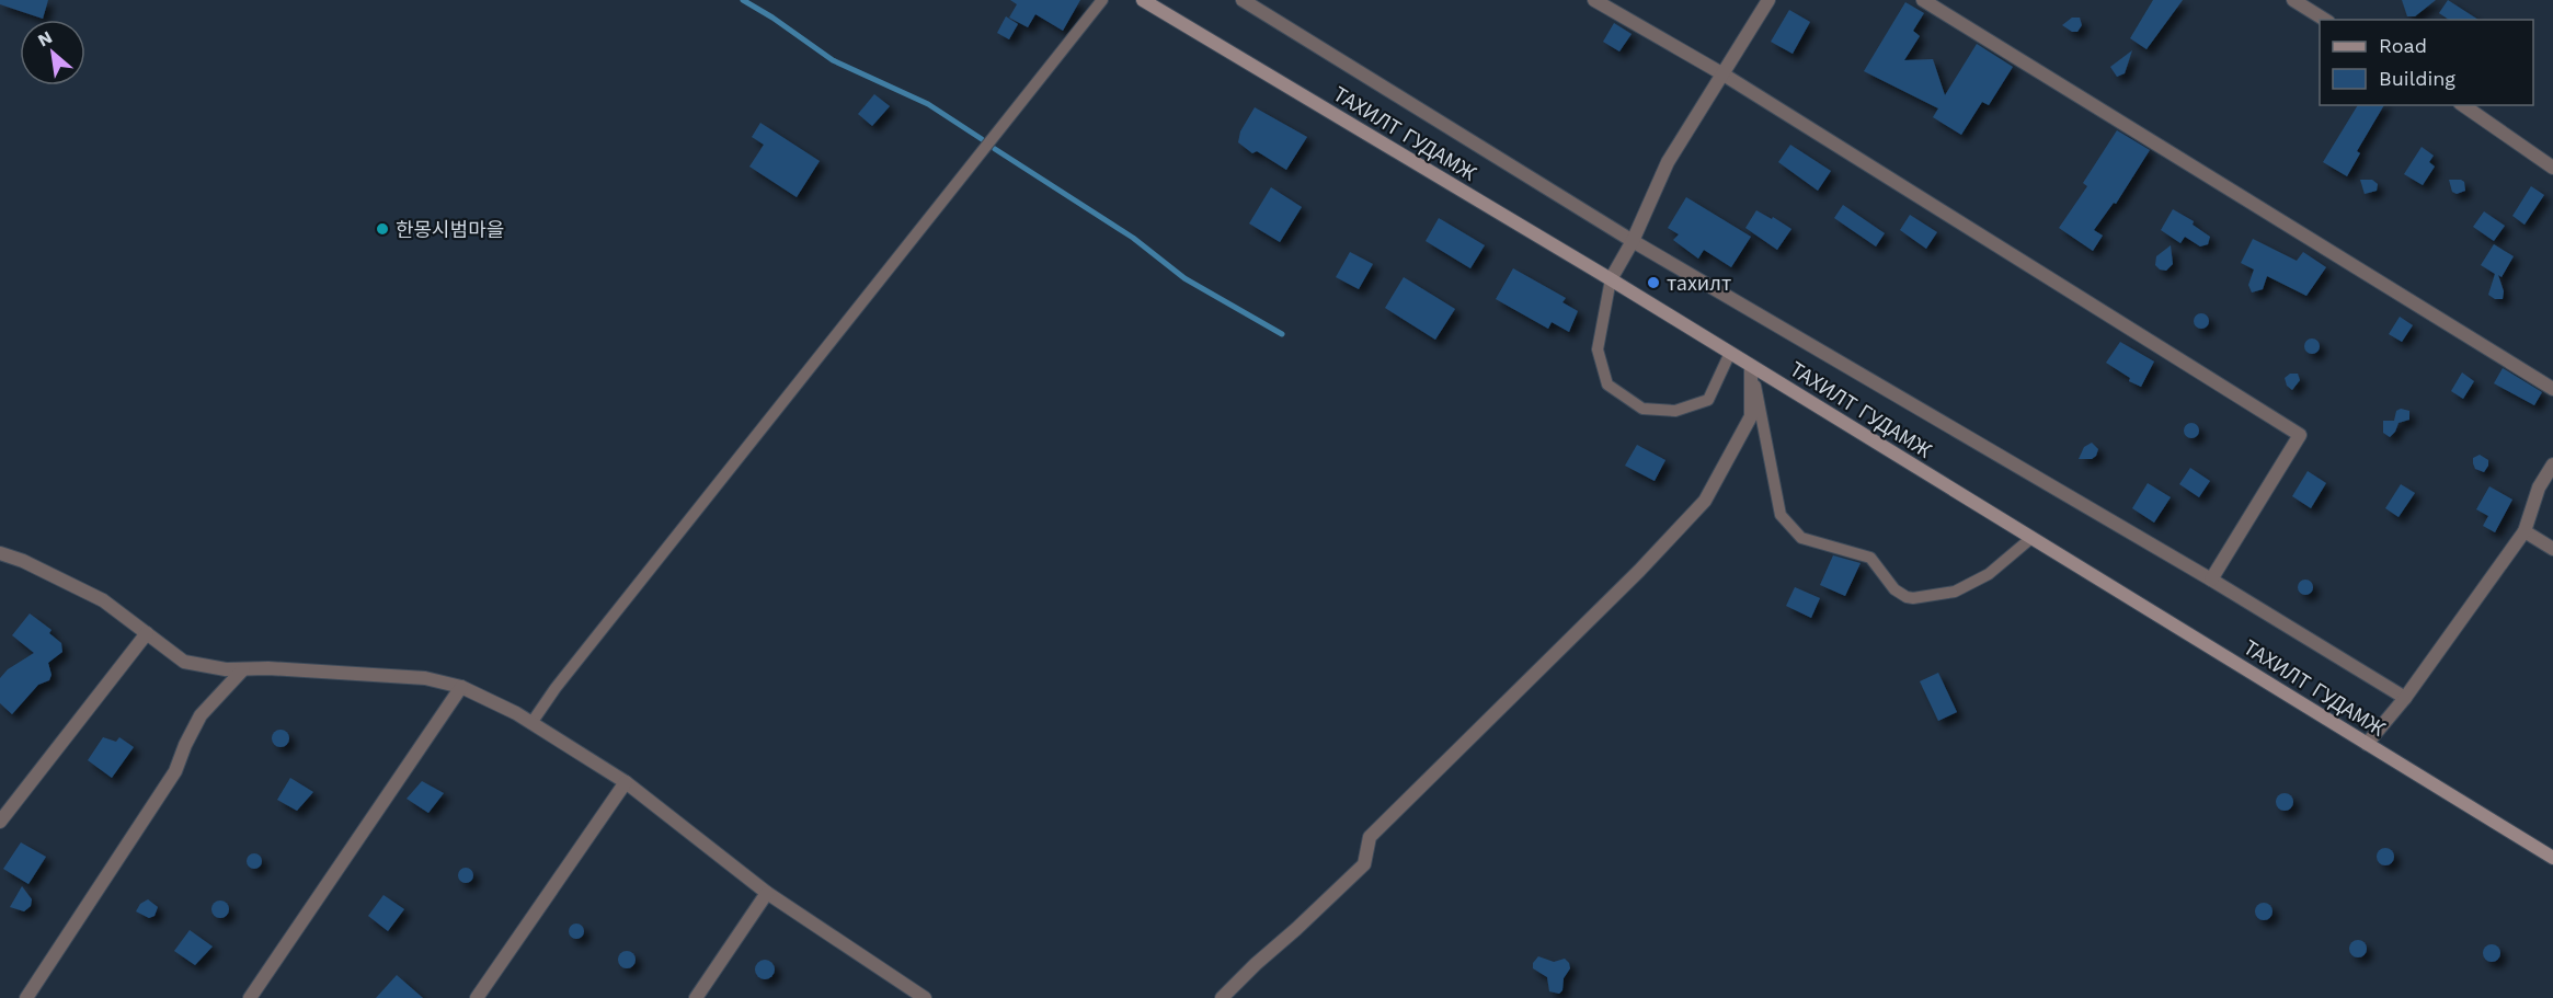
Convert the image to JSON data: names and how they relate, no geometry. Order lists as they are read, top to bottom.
{
  "streets": {
    "main road": ["ТАХИЛТ ГУДАМЖ"]
  },
  "places": ["한몽시범마을", "тахилт"],
  "legend": ["Road", "Building"],
  "north": "top left"
}
